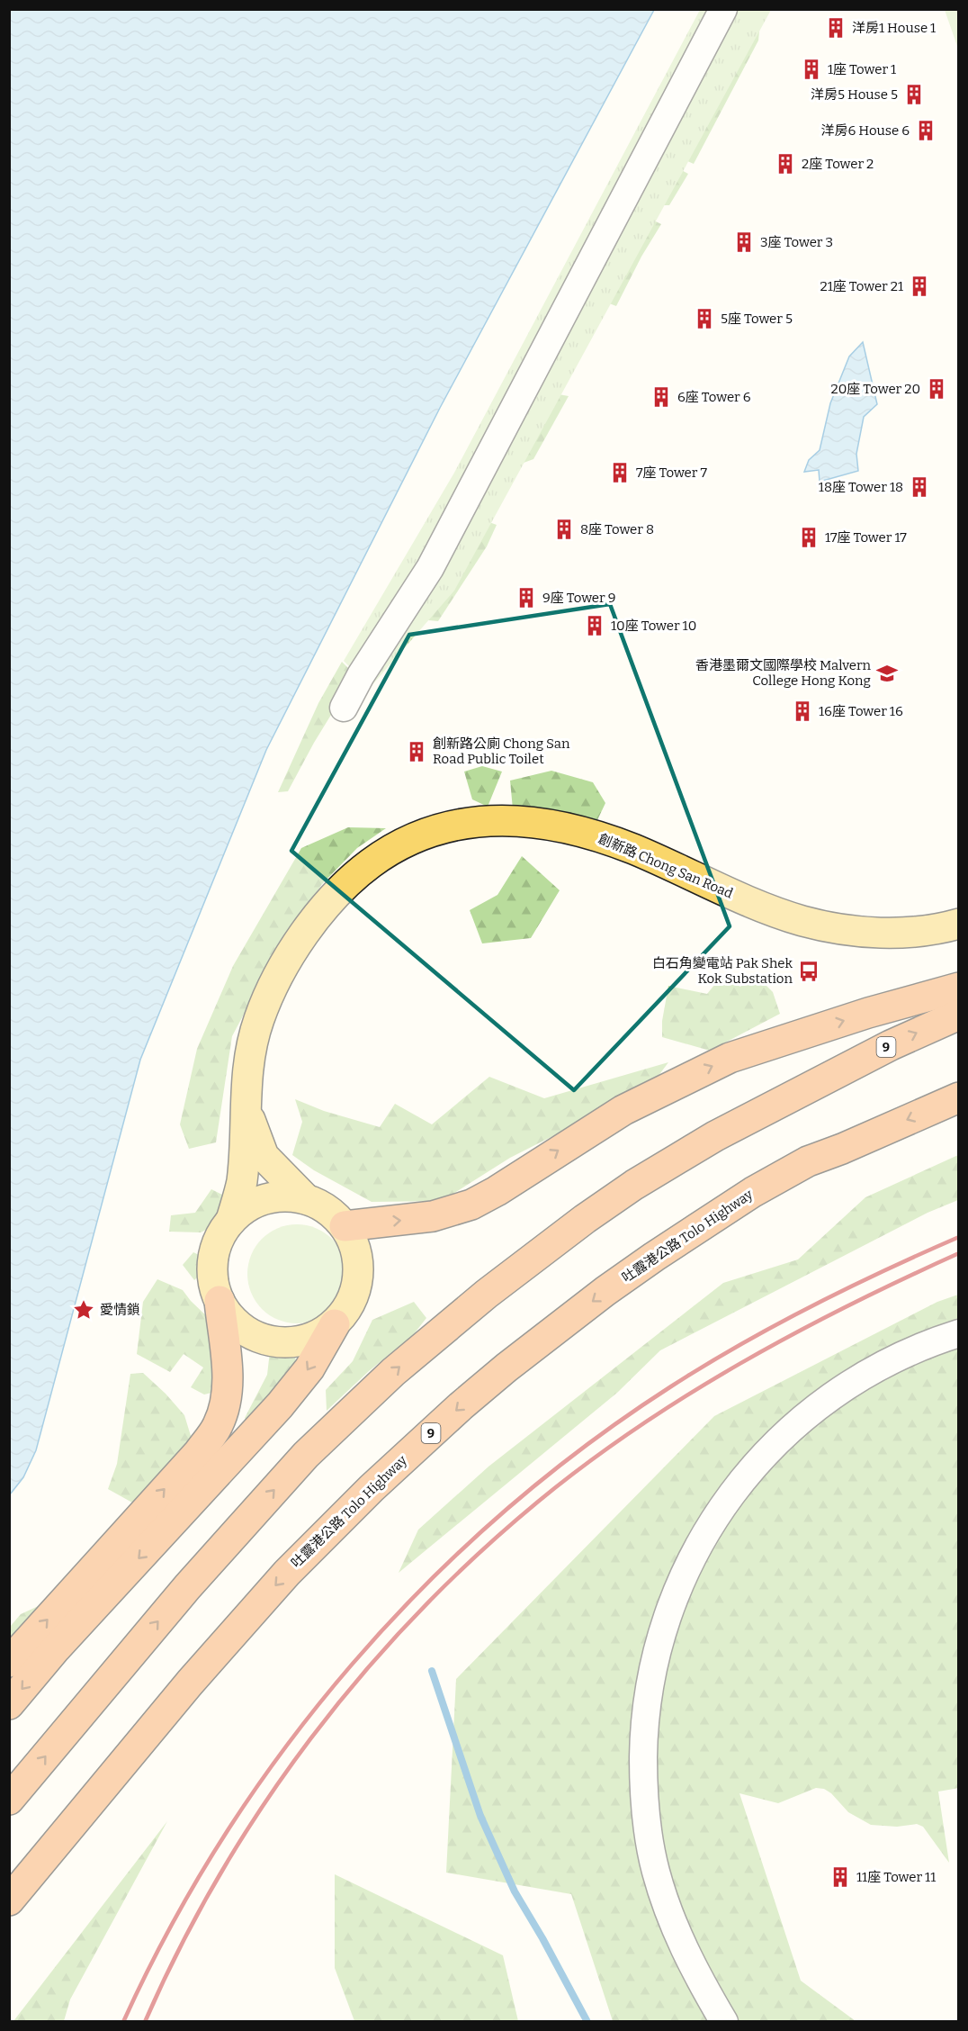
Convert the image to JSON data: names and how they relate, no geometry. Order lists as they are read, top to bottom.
{
  "streets": {
    "highway": ["9", "吐露港公路 Tolo Highway"],
    "main road": ["創新路 Chong San Road"]
  },
  "places": {
    "building": [
      "洋房1 House 1",
      "1座 Tower 1",
      "洋房5 House 5",
      "洋房6 House 6",
      "2座 Tower 2",
      "3座 Tower 3",
      "21座 Tower 21",
      "5座 Tower 5",
      "20座 Tower 20",
      "6座 Tower 6",
      "7座 Tower 7",
      "18座 Tower 18",
      "8座 Tower 8",
      "17座 Tower 17",
      "9座 Tower 9",
      "10座 Tower 10",
      "16座 Tower 16",
      "創新路公廁 Chong San Road Public Toilet",
      "11座 Tower 11"
    ],
    "school or university": ["香港墨爾文國際學校 Malvern College Hong Kong"],
    "bus stop": ["白石角變電站 Pak Shek Kok Substation"],
    "place": ["愛情鎖"]
  }
}
